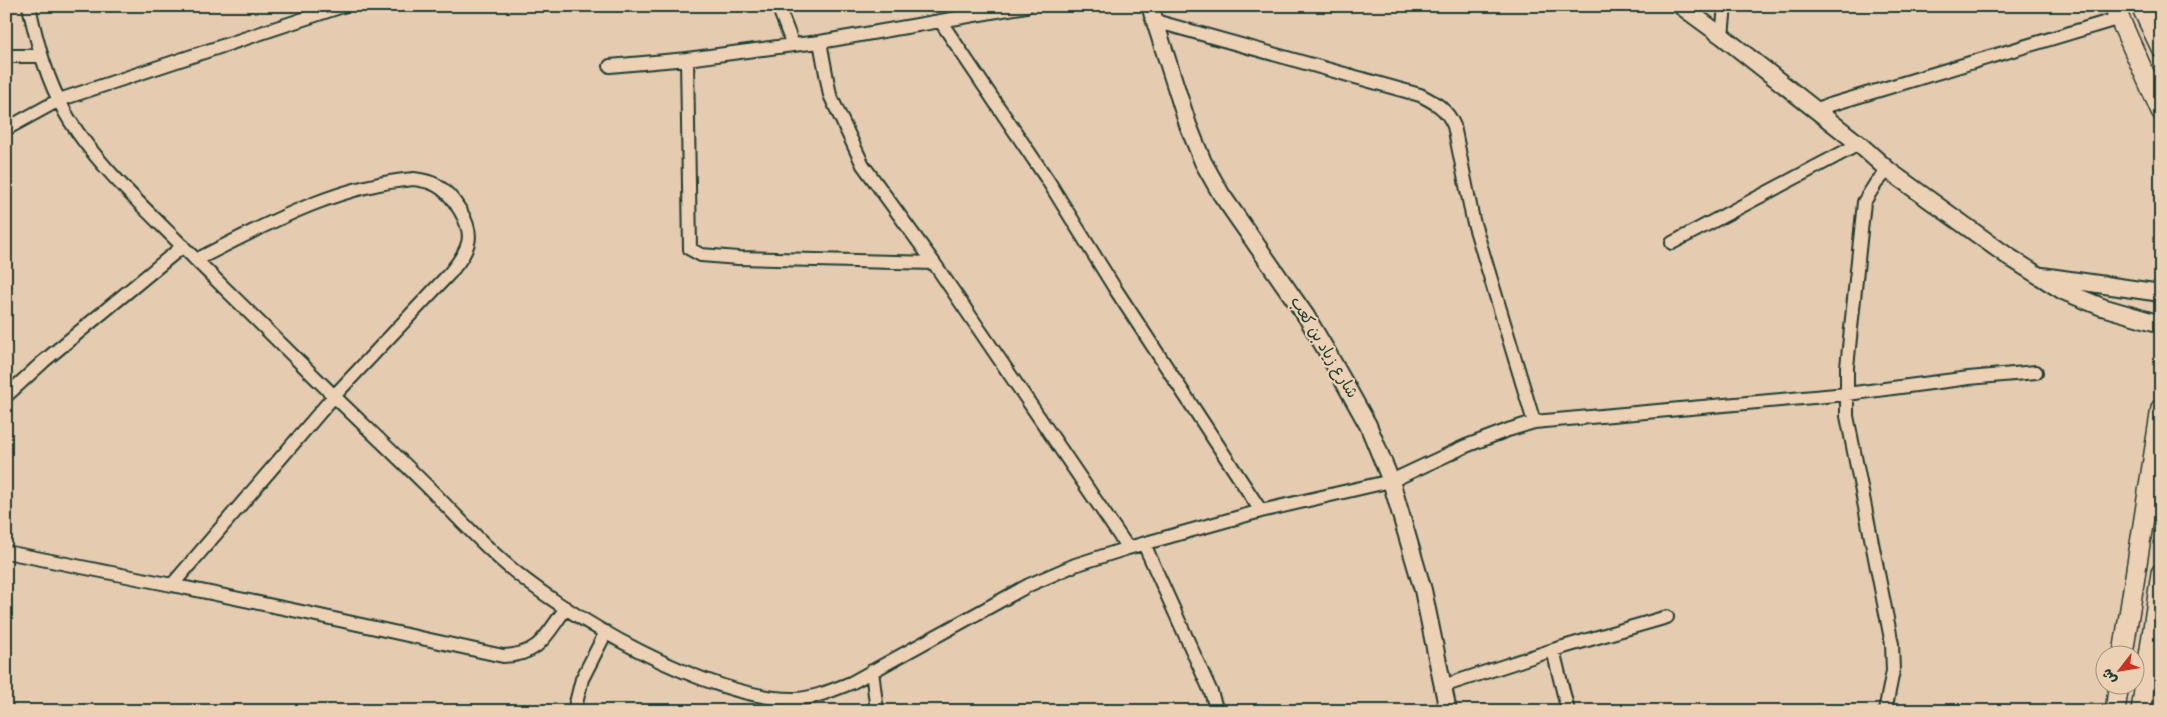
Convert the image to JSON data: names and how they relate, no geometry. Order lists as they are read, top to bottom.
{
  "streets": {
    "street": ["شارع زياد بن كعب"]
  },
  "north": "bottom left"
}
